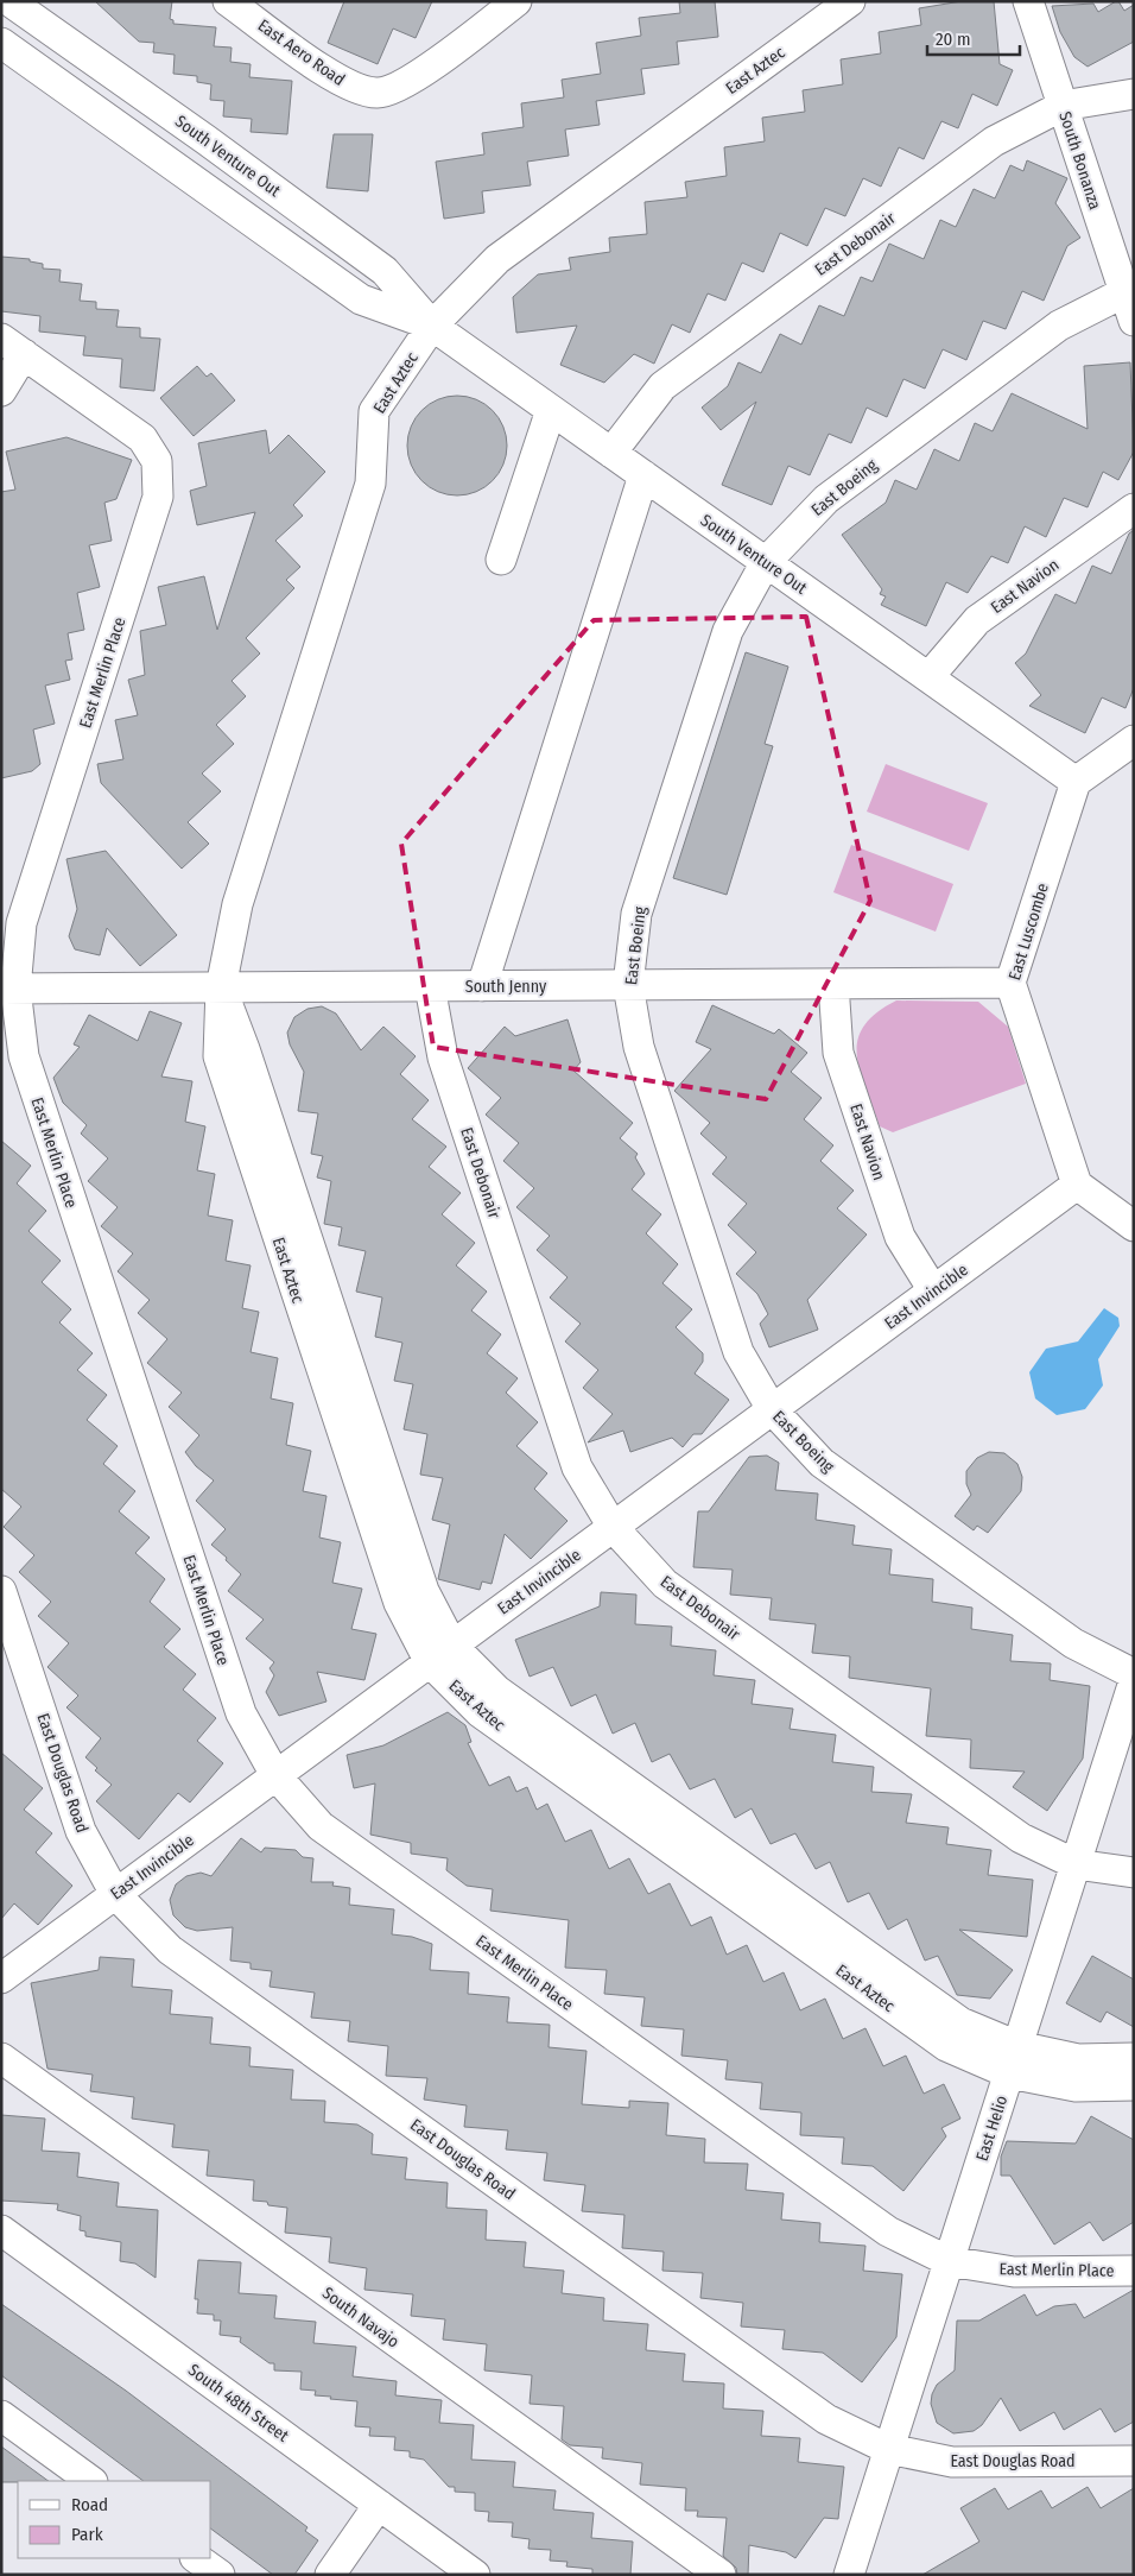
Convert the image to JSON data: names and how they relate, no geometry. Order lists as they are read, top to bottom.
{
  "streets": {
    "street": [
      "East Aero Road",
      "East Aztec",
      "South Venture Out",
      "South Bonanza",
      "East Debonair",
      "East Boeing",
      "East Navion",
      "East Merlin Place",
      "East Luscombe",
      "South Jenny",
      "East Invincible",
      "East Douglas Road",
      "East Helio",
      "South Navajo",
      "South 48th Street"
    ]
  },
  "crossings": [
    ["East Aztec", "South Venture Out"],
    ["East Aztec", "South Jenny"],
    ["East Aztec", "East Invincible"],
    ["East Aztec", "East Helio"],
    ["South Venture Out", "East Debonair"],
    ["South Venture Out", "East Boeing"],
    ["South Venture Out", "East Navion"],
    ["South Venture Out", "East Luscombe"],
    ["South Bonanza", "East Debonair"],
    ["South Bonanza", "East Boeing"],
    ["East Debonair", "South Jenny"],
    ["East Debonair", "East Invincible"],
    ["East Debonair", "East Helio"],
    ["East Boeing", "South Jenny"],
    ["East Boeing", "East Invincible"],
    ["East Navion", "South Jenny"],
    ["East Navion", "East Invincible"],
    ["East Merlin Place", "South Jenny"],
    ["East Merlin Place", "East Invincible"],
    ["East Merlin Place", "East Helio"],
    ["East Luscombe", "South Jenny"],
    ["East Luscombe", "East Invincible"],
    ["East Invincible", "East Douglas Road"],
    ["East Douglas Road", "East Helio"]
  ],
  "legend": ["Road", "Park"],
  "scale_bar": "20 m"
}
